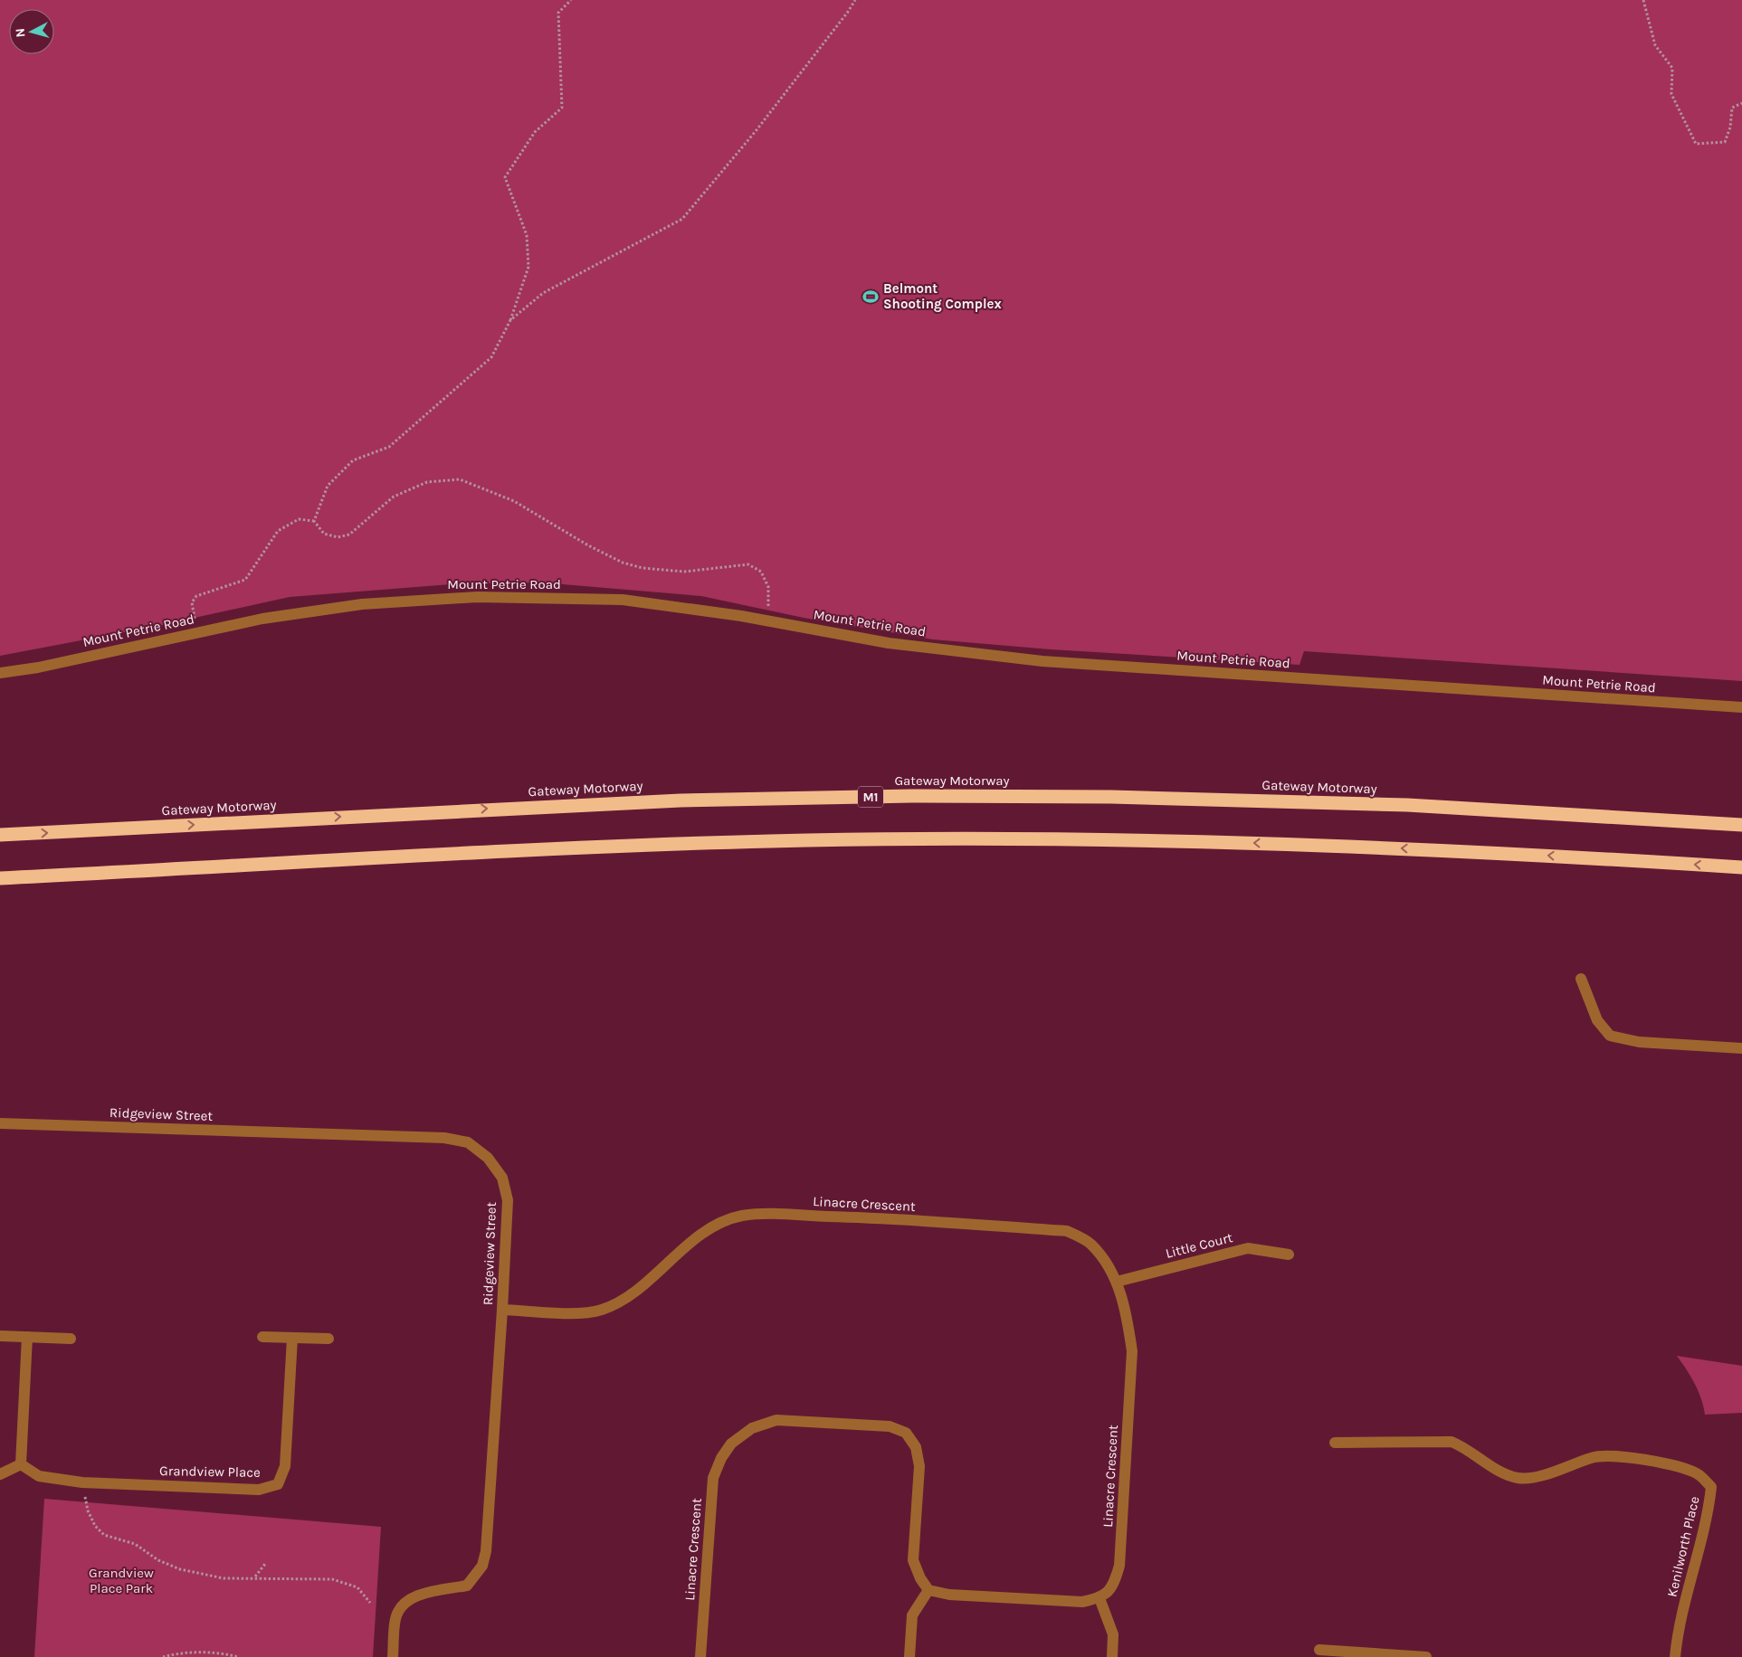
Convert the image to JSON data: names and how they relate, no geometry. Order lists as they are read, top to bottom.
{
  "streets": {
    "highway": ["Gateway Motorway", "M1"],
    "street": [
      "Mount Petrie Road",
      "Ridgeview Street",
      "Linacre Crescent",
      "Little Court",
      "Grandview Place",
      "Kenilworth Place"
    ]
  },
  "crossings": [
    ["Ridgeview Street", "Linacre Crescent"],
    ["Linacre Crescent", "Little Court"]
  ],
  "parks": ["Grandview Place Park"],
  "places": {
    "sports": ["Belmont Shooting Complex"]
  },
  "north": "left"
}
